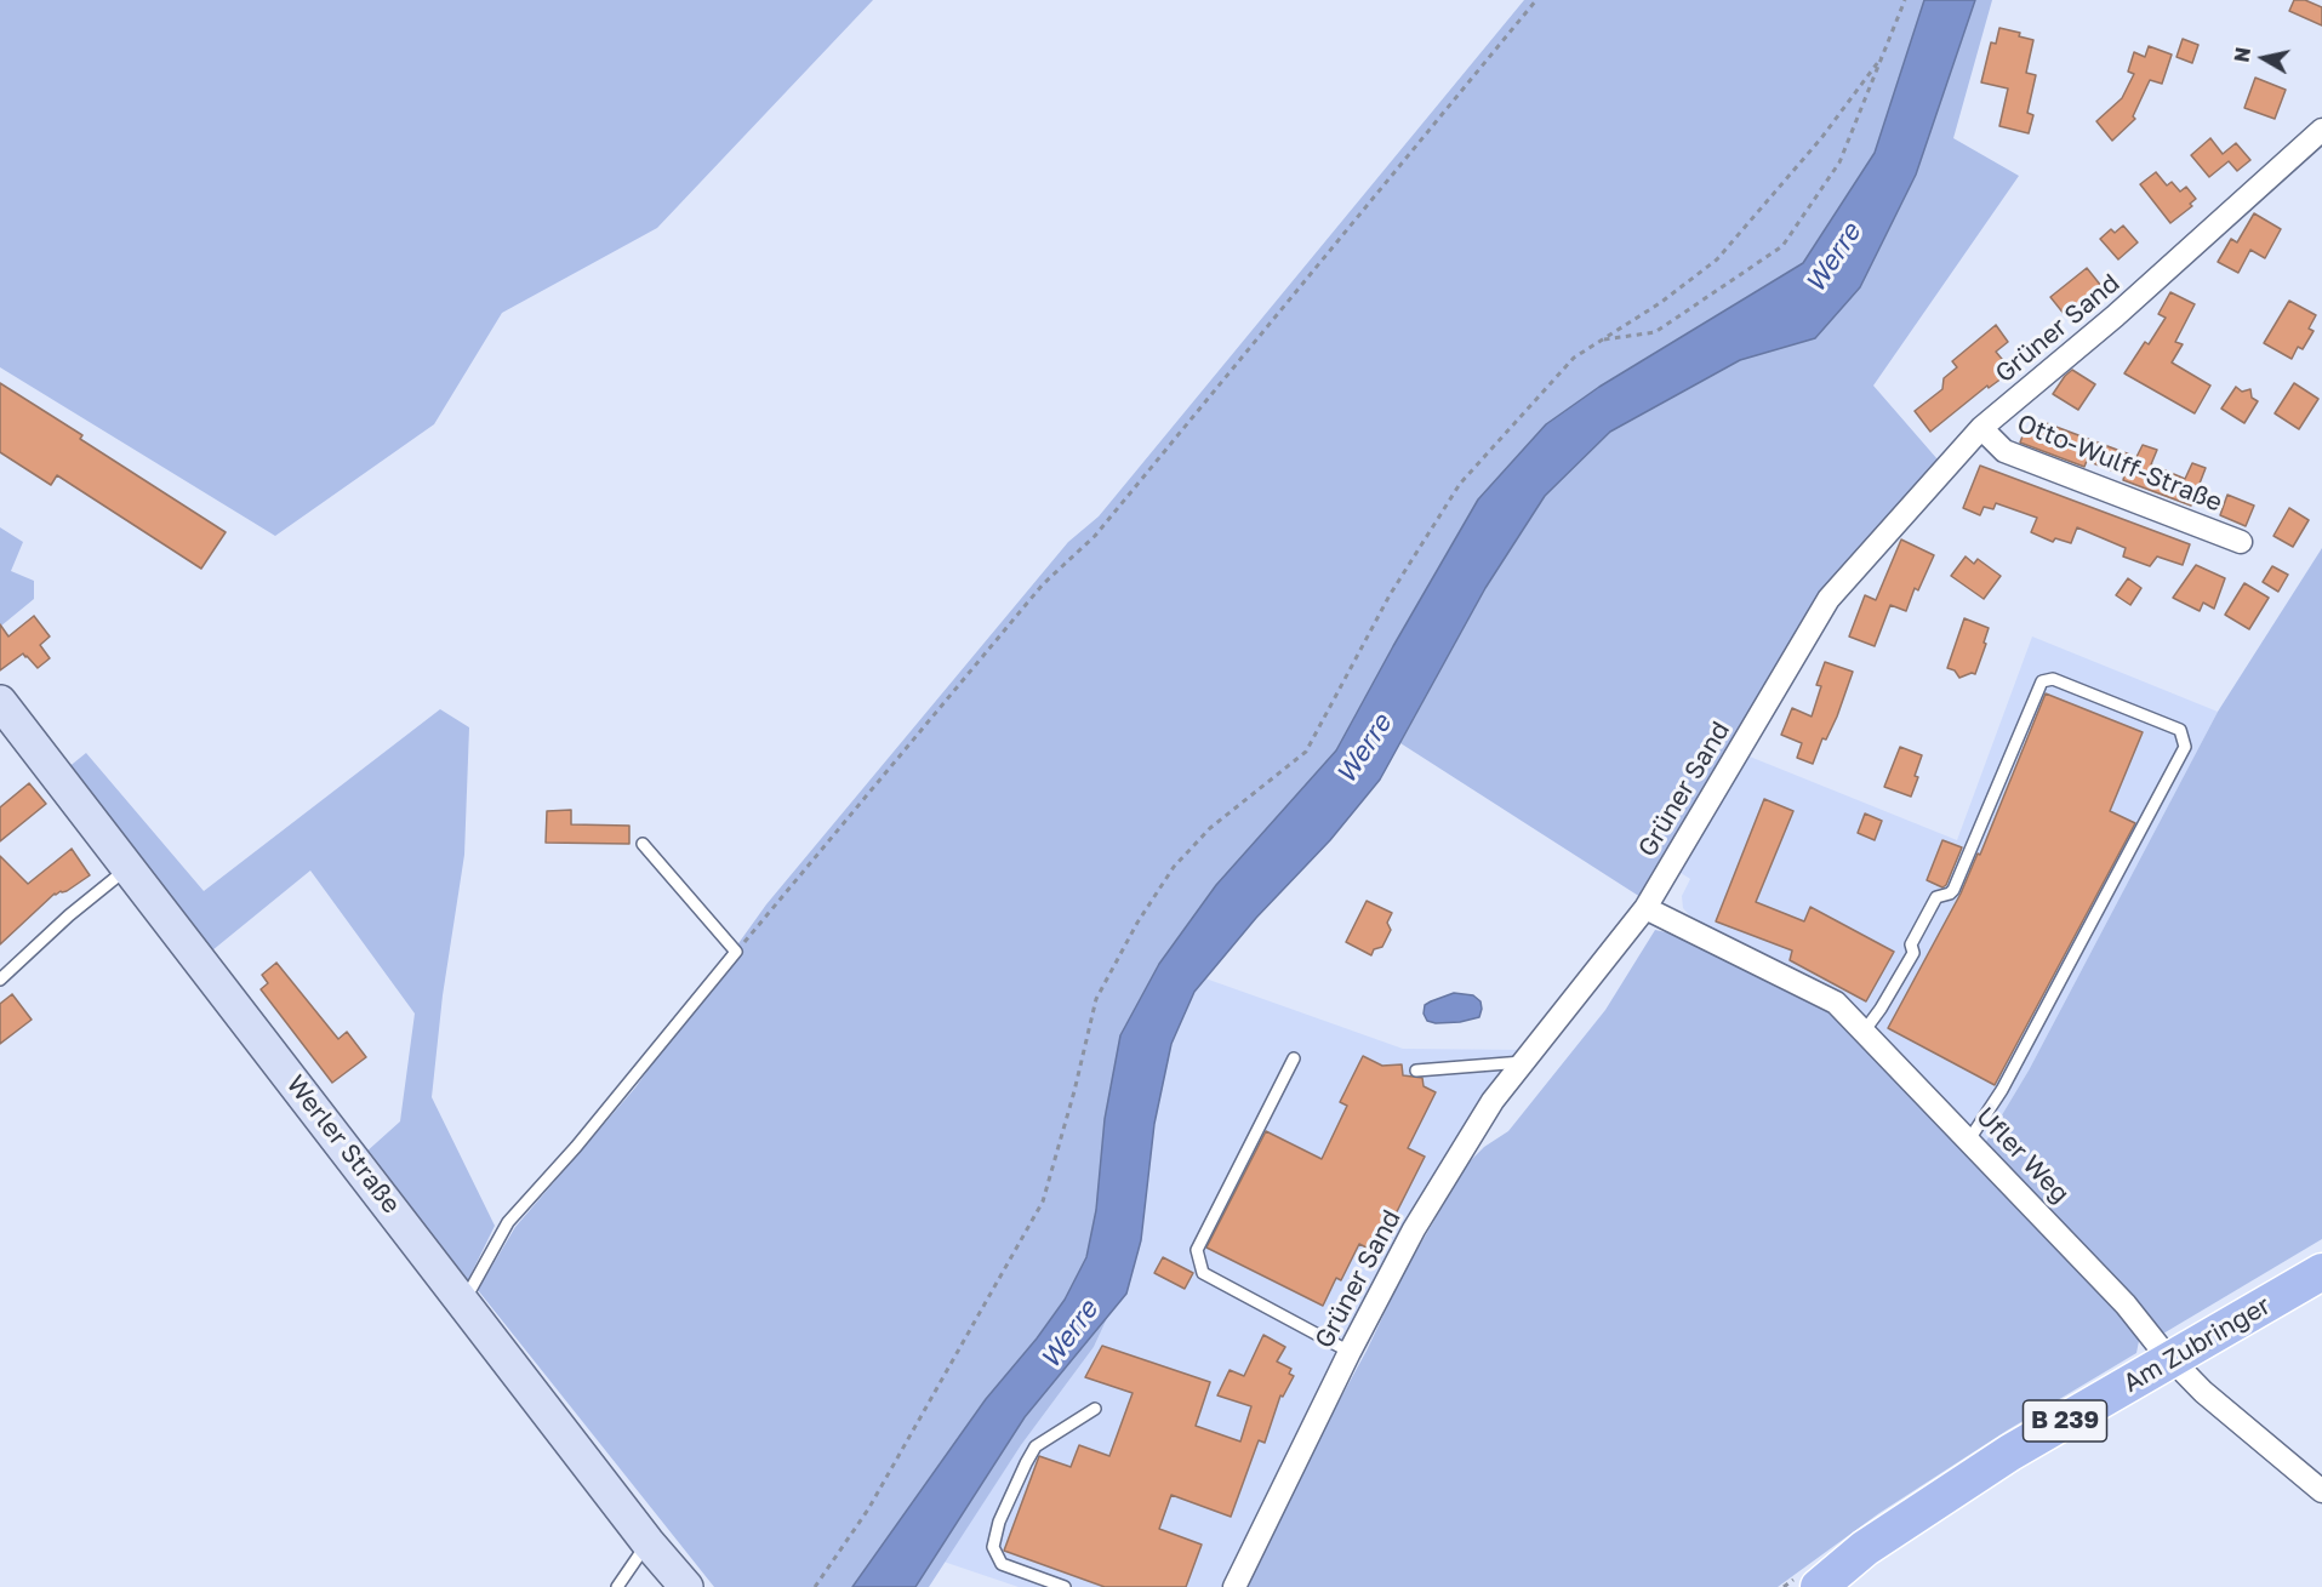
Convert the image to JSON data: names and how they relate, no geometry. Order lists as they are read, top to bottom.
{
  "streets": {
    "main road": ["Werler Straße", "Am Zubringer", "B 239"],
    "street": ["Grüner Sand", "Otto-Wulff-Straße", "Ufler Weg"]
  },
  "crossings": [
    ["Grüner Sand", "Otto-Wulff-Straße"],
    ["Grüner Sand", "Ufler Weg"],
    ["Ufler Weg", "Am Zubringer"]
  ],
  "water": ["Werre"],
  "north": "left"
}
